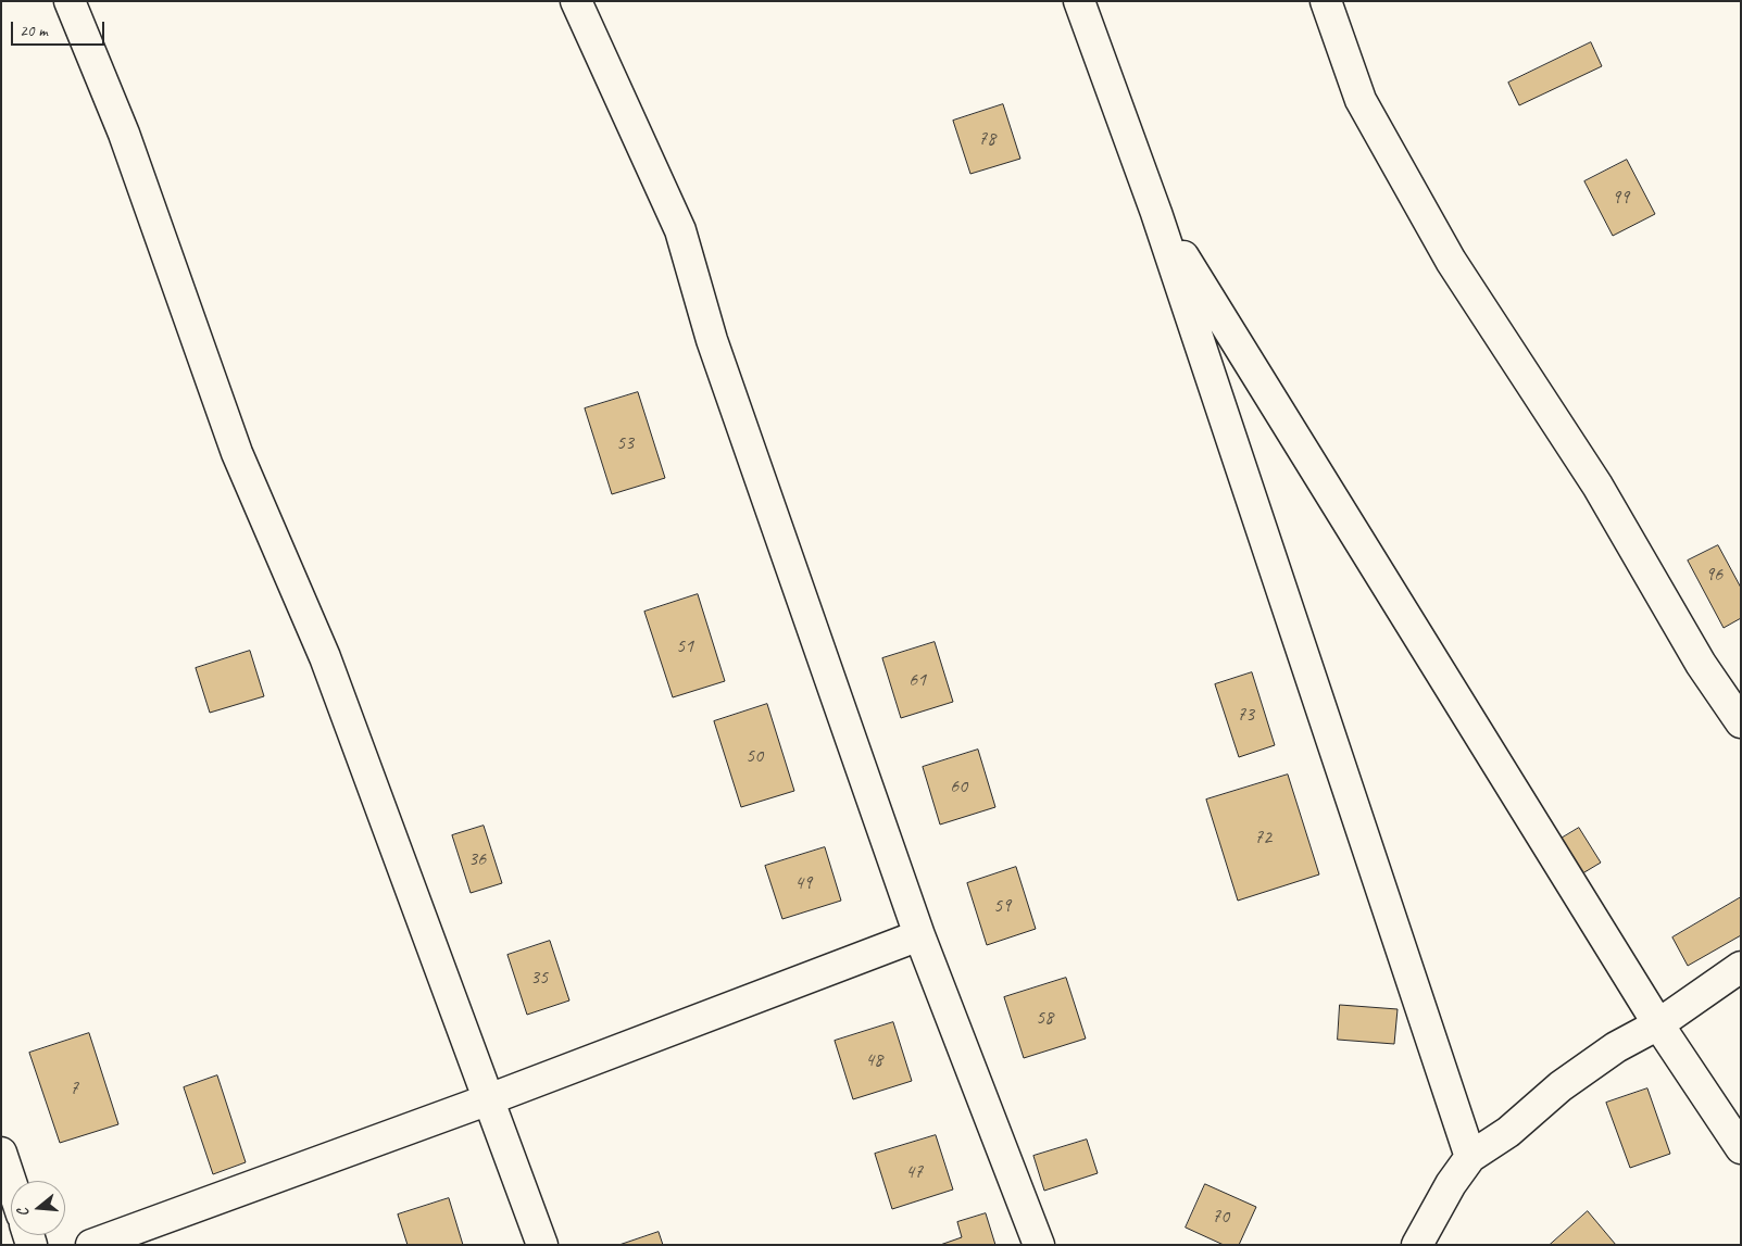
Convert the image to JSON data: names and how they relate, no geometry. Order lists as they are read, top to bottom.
{
  "house_numbers": [
    "78",
    "99",
    "53",
    "96",
    "51",
    "61",
    "73",
    "50",
    "60",
    "72",
    "36",
    "49",
    "59",
    "35",
    "58",
    "48",
    "7",
    "47",
    "70"
  ],
  "scale_bar": "20 m",
  "north": "left"
}
